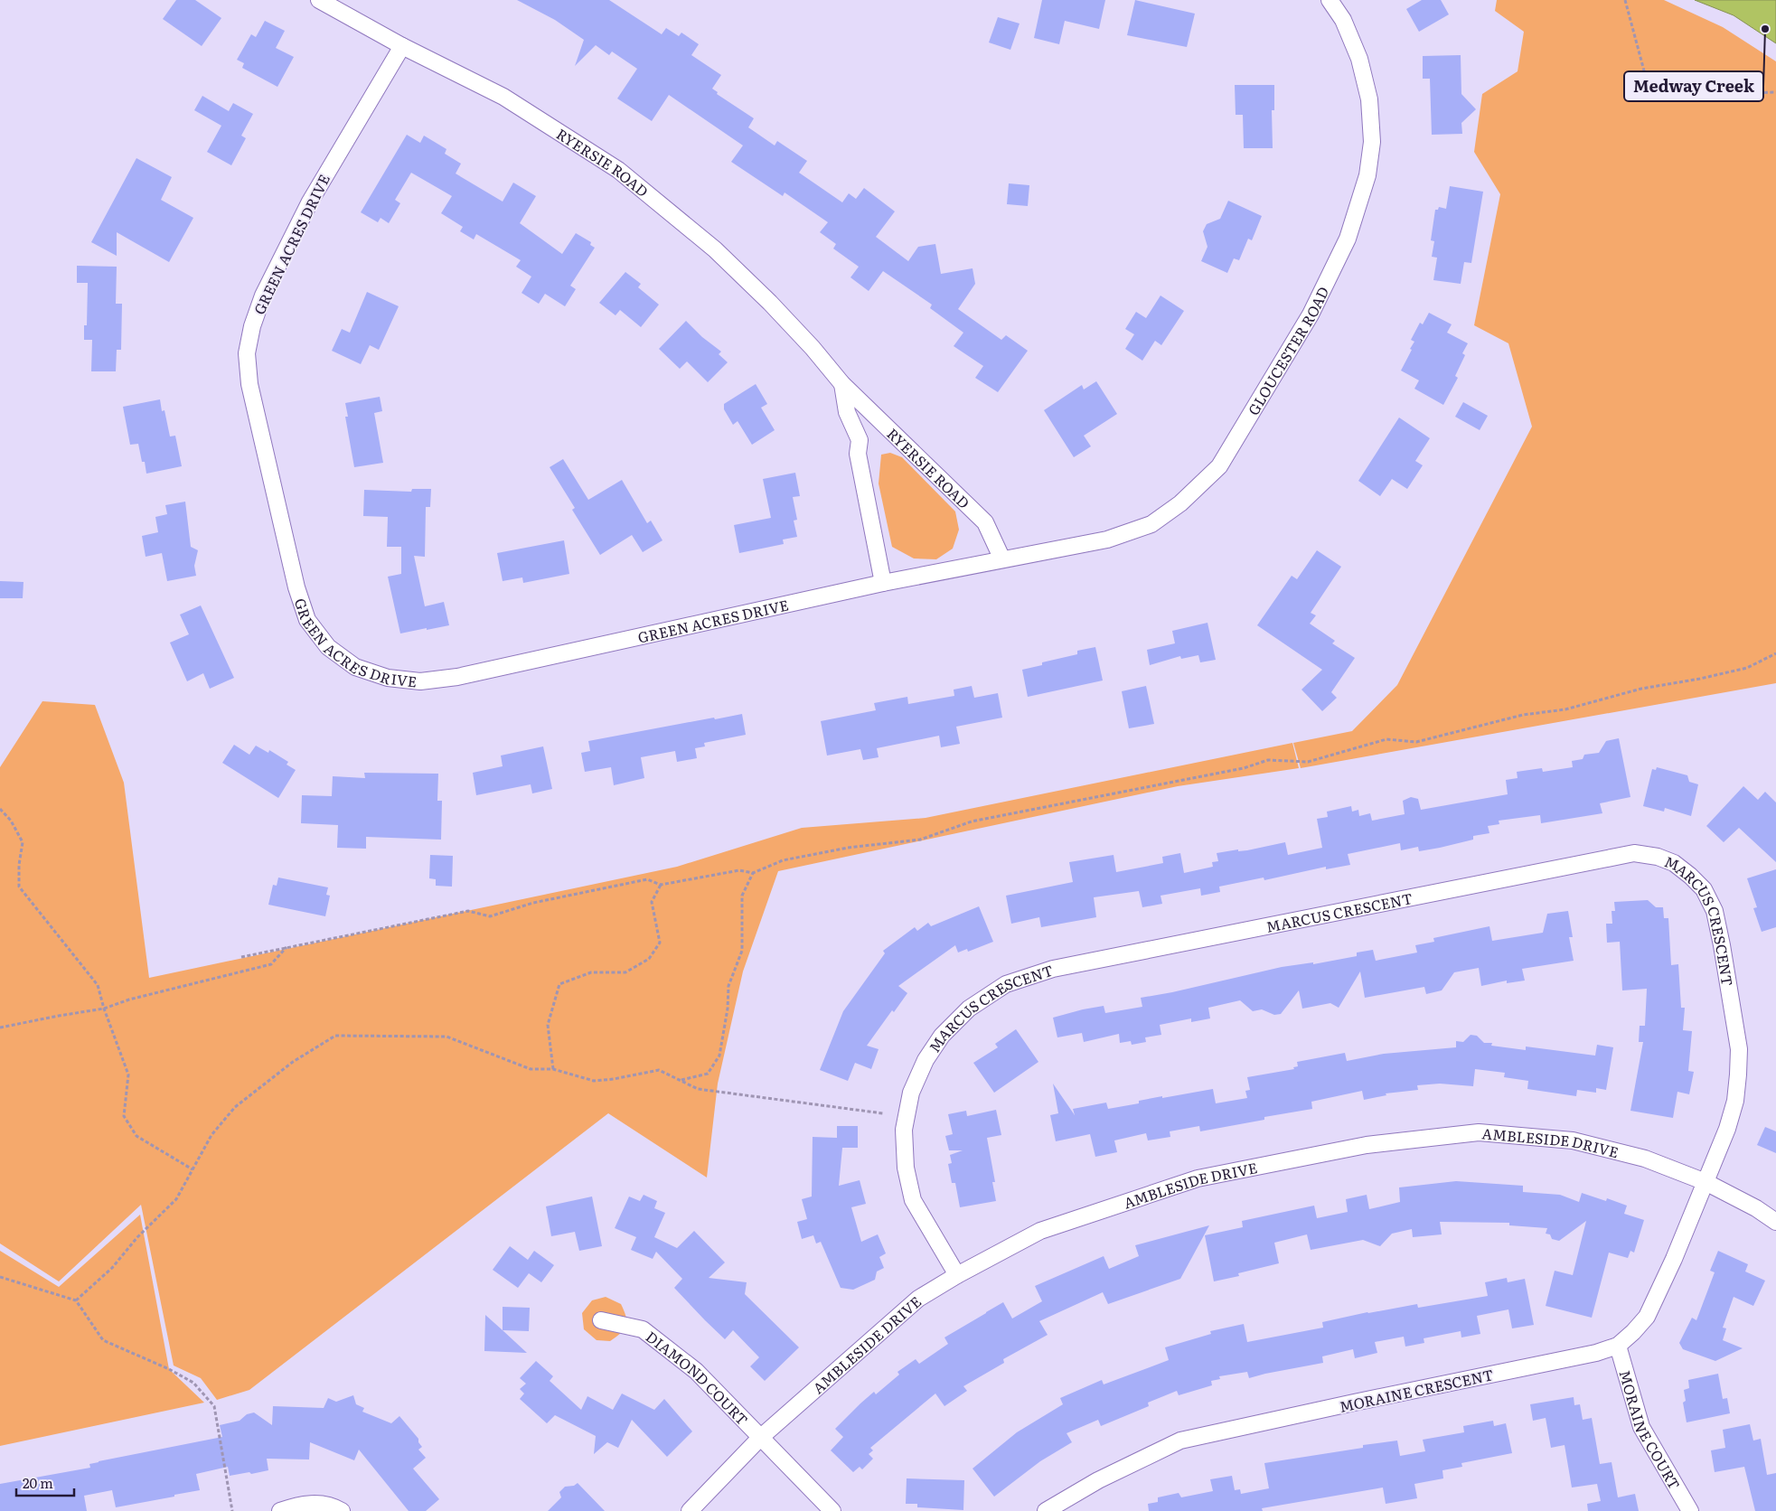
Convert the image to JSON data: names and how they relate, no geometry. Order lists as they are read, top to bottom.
{
  "streets": {
    "street": [
      "RYERSIE ROAD",
      "GREEN ACRES DRIVE",
      "GLOUCESTER ROAD",
      "MARCUS CRESCENT",
      "AMBLESIDE DRIVE",
      "DIAMOND COURT",
      "MORAINE CRESCENT",
      "MORAINE COURT"
    ]
  },
  "crossings": [
    ["RYERSIE ROAD", "GREEN ACRES DRIVE"],
    ["RYERSIE ROAD", "GLOUCESTER ROAD"],
    ["GREEN ACRES DRIVE", "GLOUCESTER ROAD"],
    ["MARCUS CRESCENT", "AMBLESIDE DRIVE"],
    ["MARCUS CRESCENT", "MORAINE CRESCENT"],
    ["AMBLESIDE DRIVE", "DIAMOND COURT"],
    ["AMBLESIDE DRIVE", "MORAINE CRESCENT"],
    ["MORAINE CRESCENT", "MORAINE COURT"]
  ],
  "places": ["Medway Creek"],
  "scale_bar": "20 m"
}
